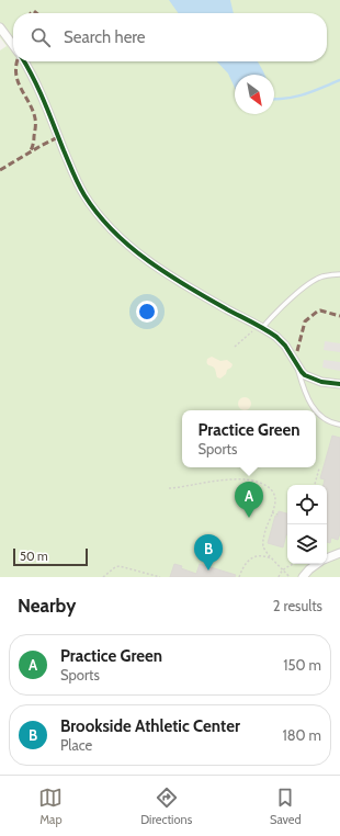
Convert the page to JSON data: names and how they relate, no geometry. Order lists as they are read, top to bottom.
{
  "scale_bar": "50 m",
  "north": "bottom right",
  "page": {
    "search": "Search here",
    "popup": ["Practice Green", "Sports"],
    "pins": ["A", "B"],
    "scale": "50 m",
    "heading": ["Nearby", "2 results"],
    "list": [
      {
        "mark": "A",
        "name": "Practice Green",
        "note": "Sports",
        "value": "150 m"
      },
      {
        "mark": "B",
        "name": "Brookside Athletic Center",
        "note": "Place",
        "value": "180 m"
      }
    ],
    "nav": ["Map", "Directions", "Saved"]
  }
}
